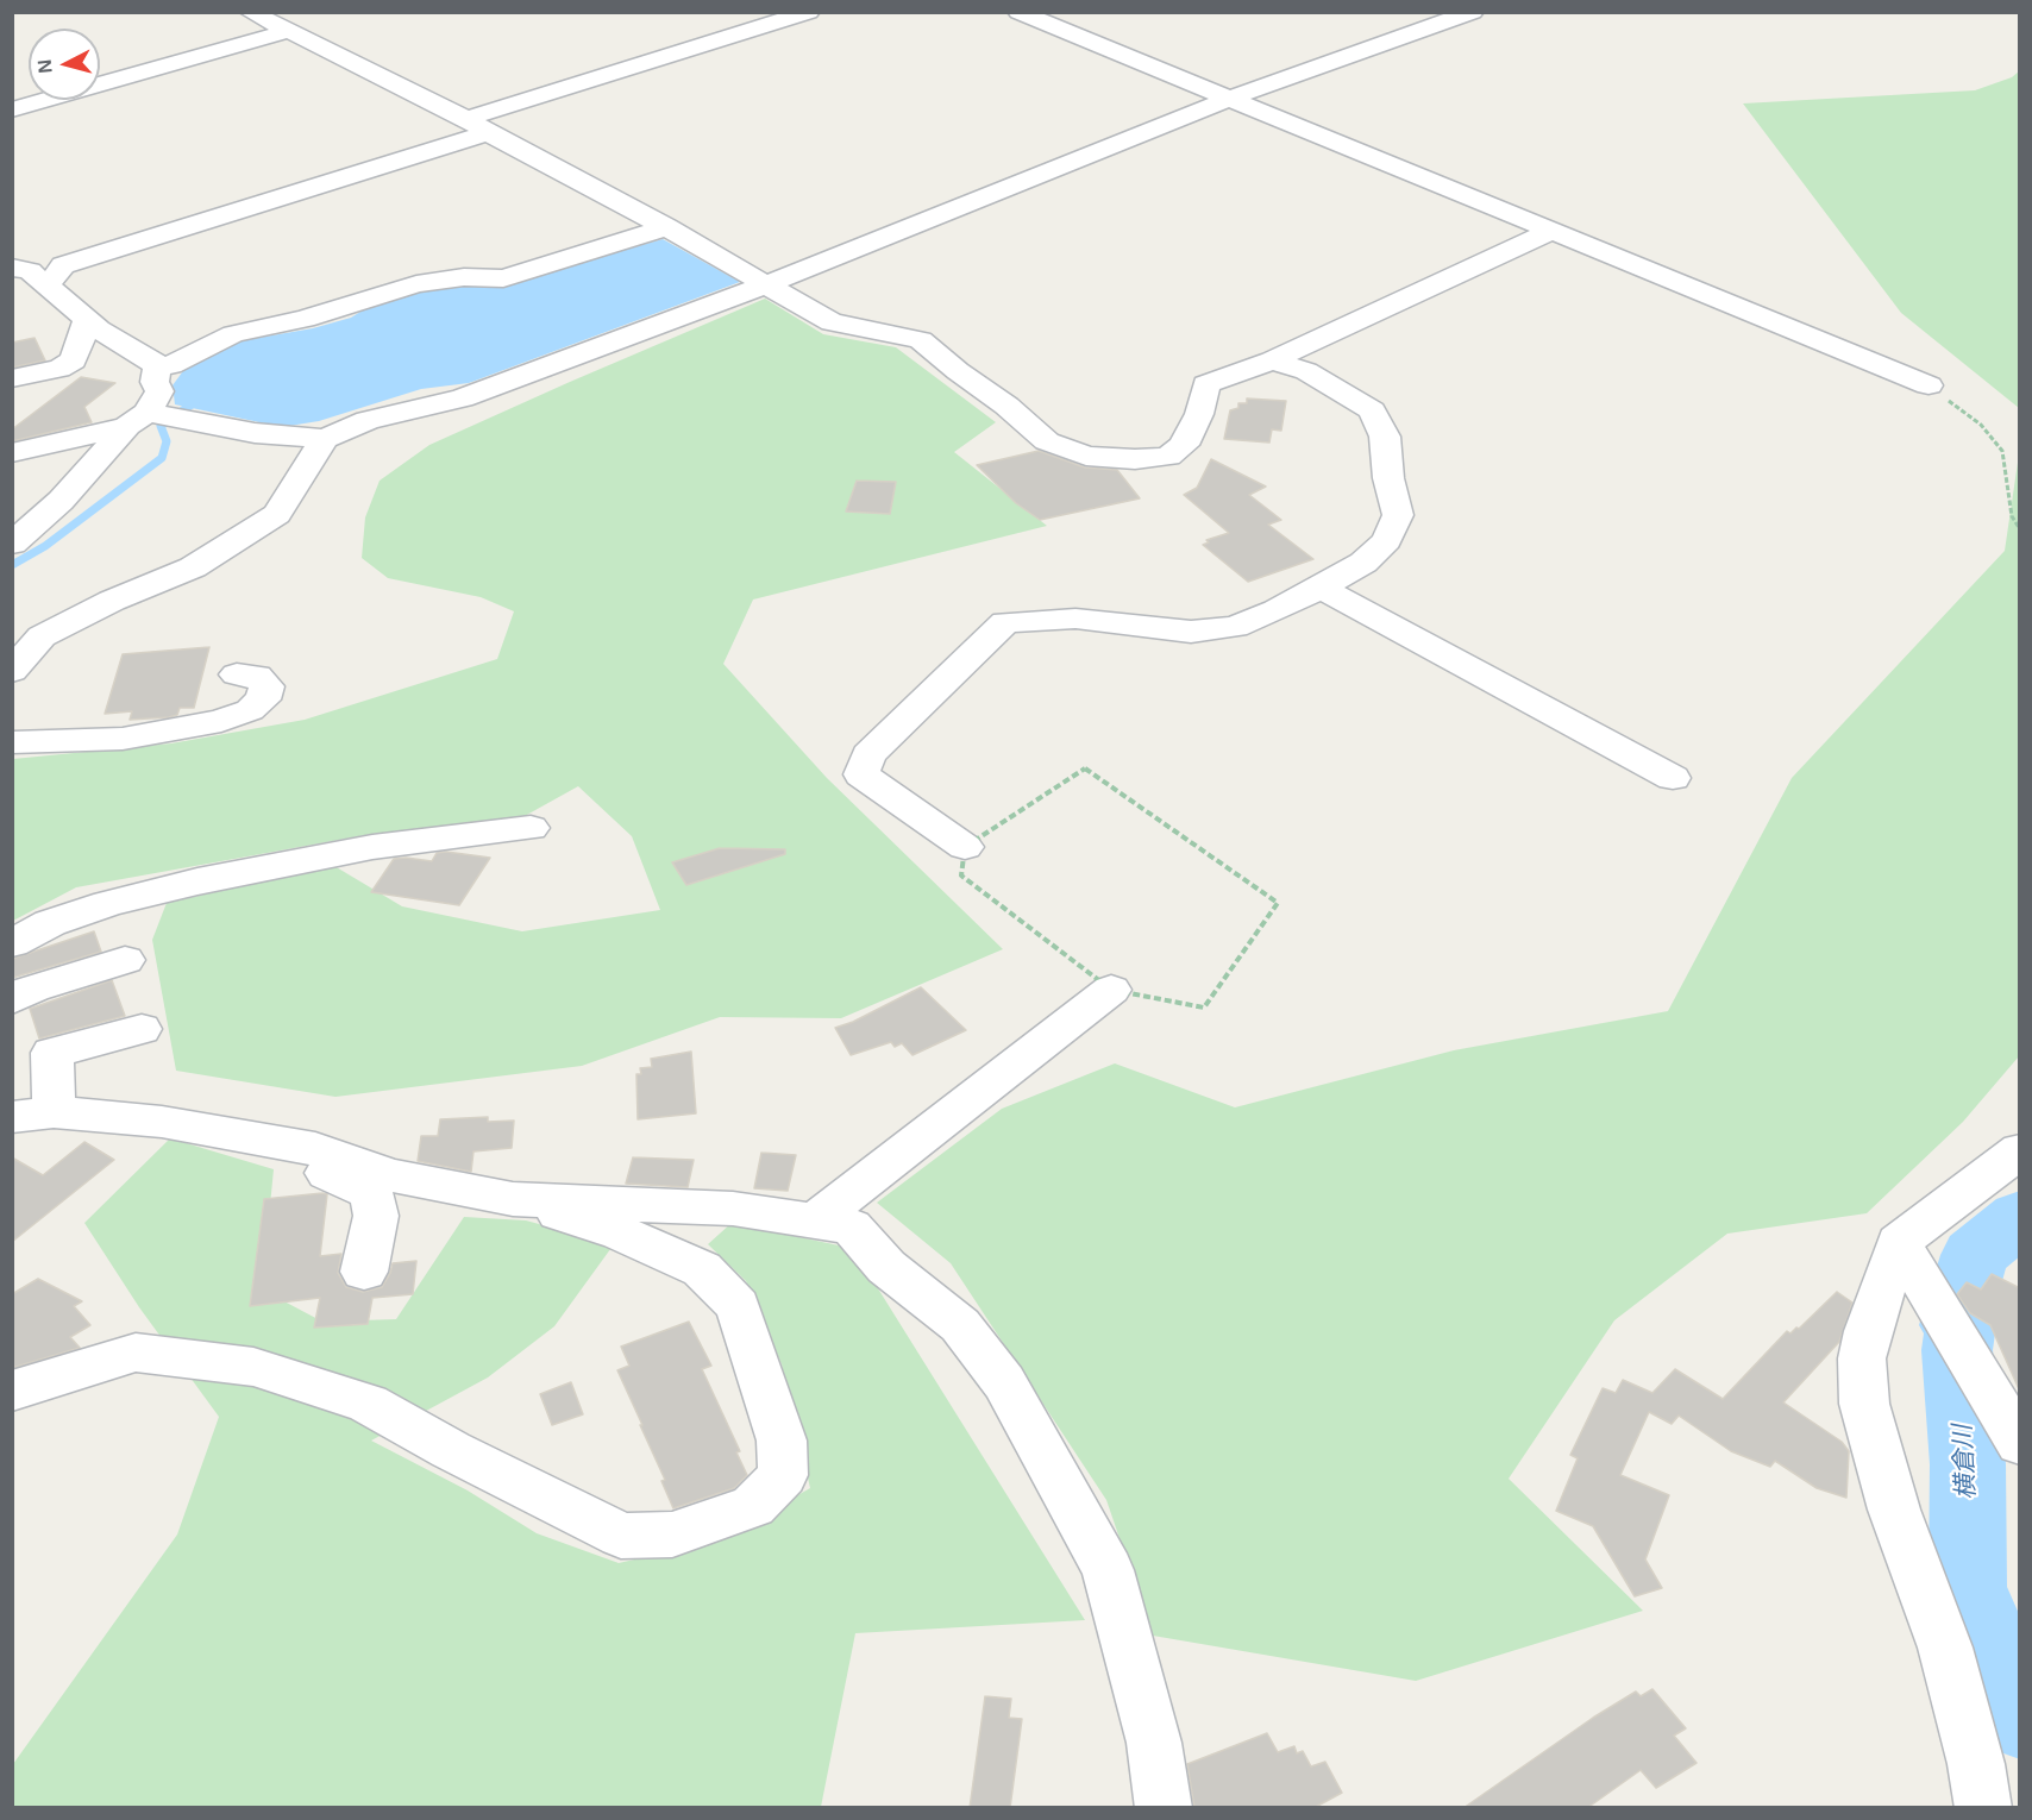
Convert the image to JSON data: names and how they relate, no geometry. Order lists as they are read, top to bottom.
{
  "water": ["横倉川"],
  "north": "left"
}
